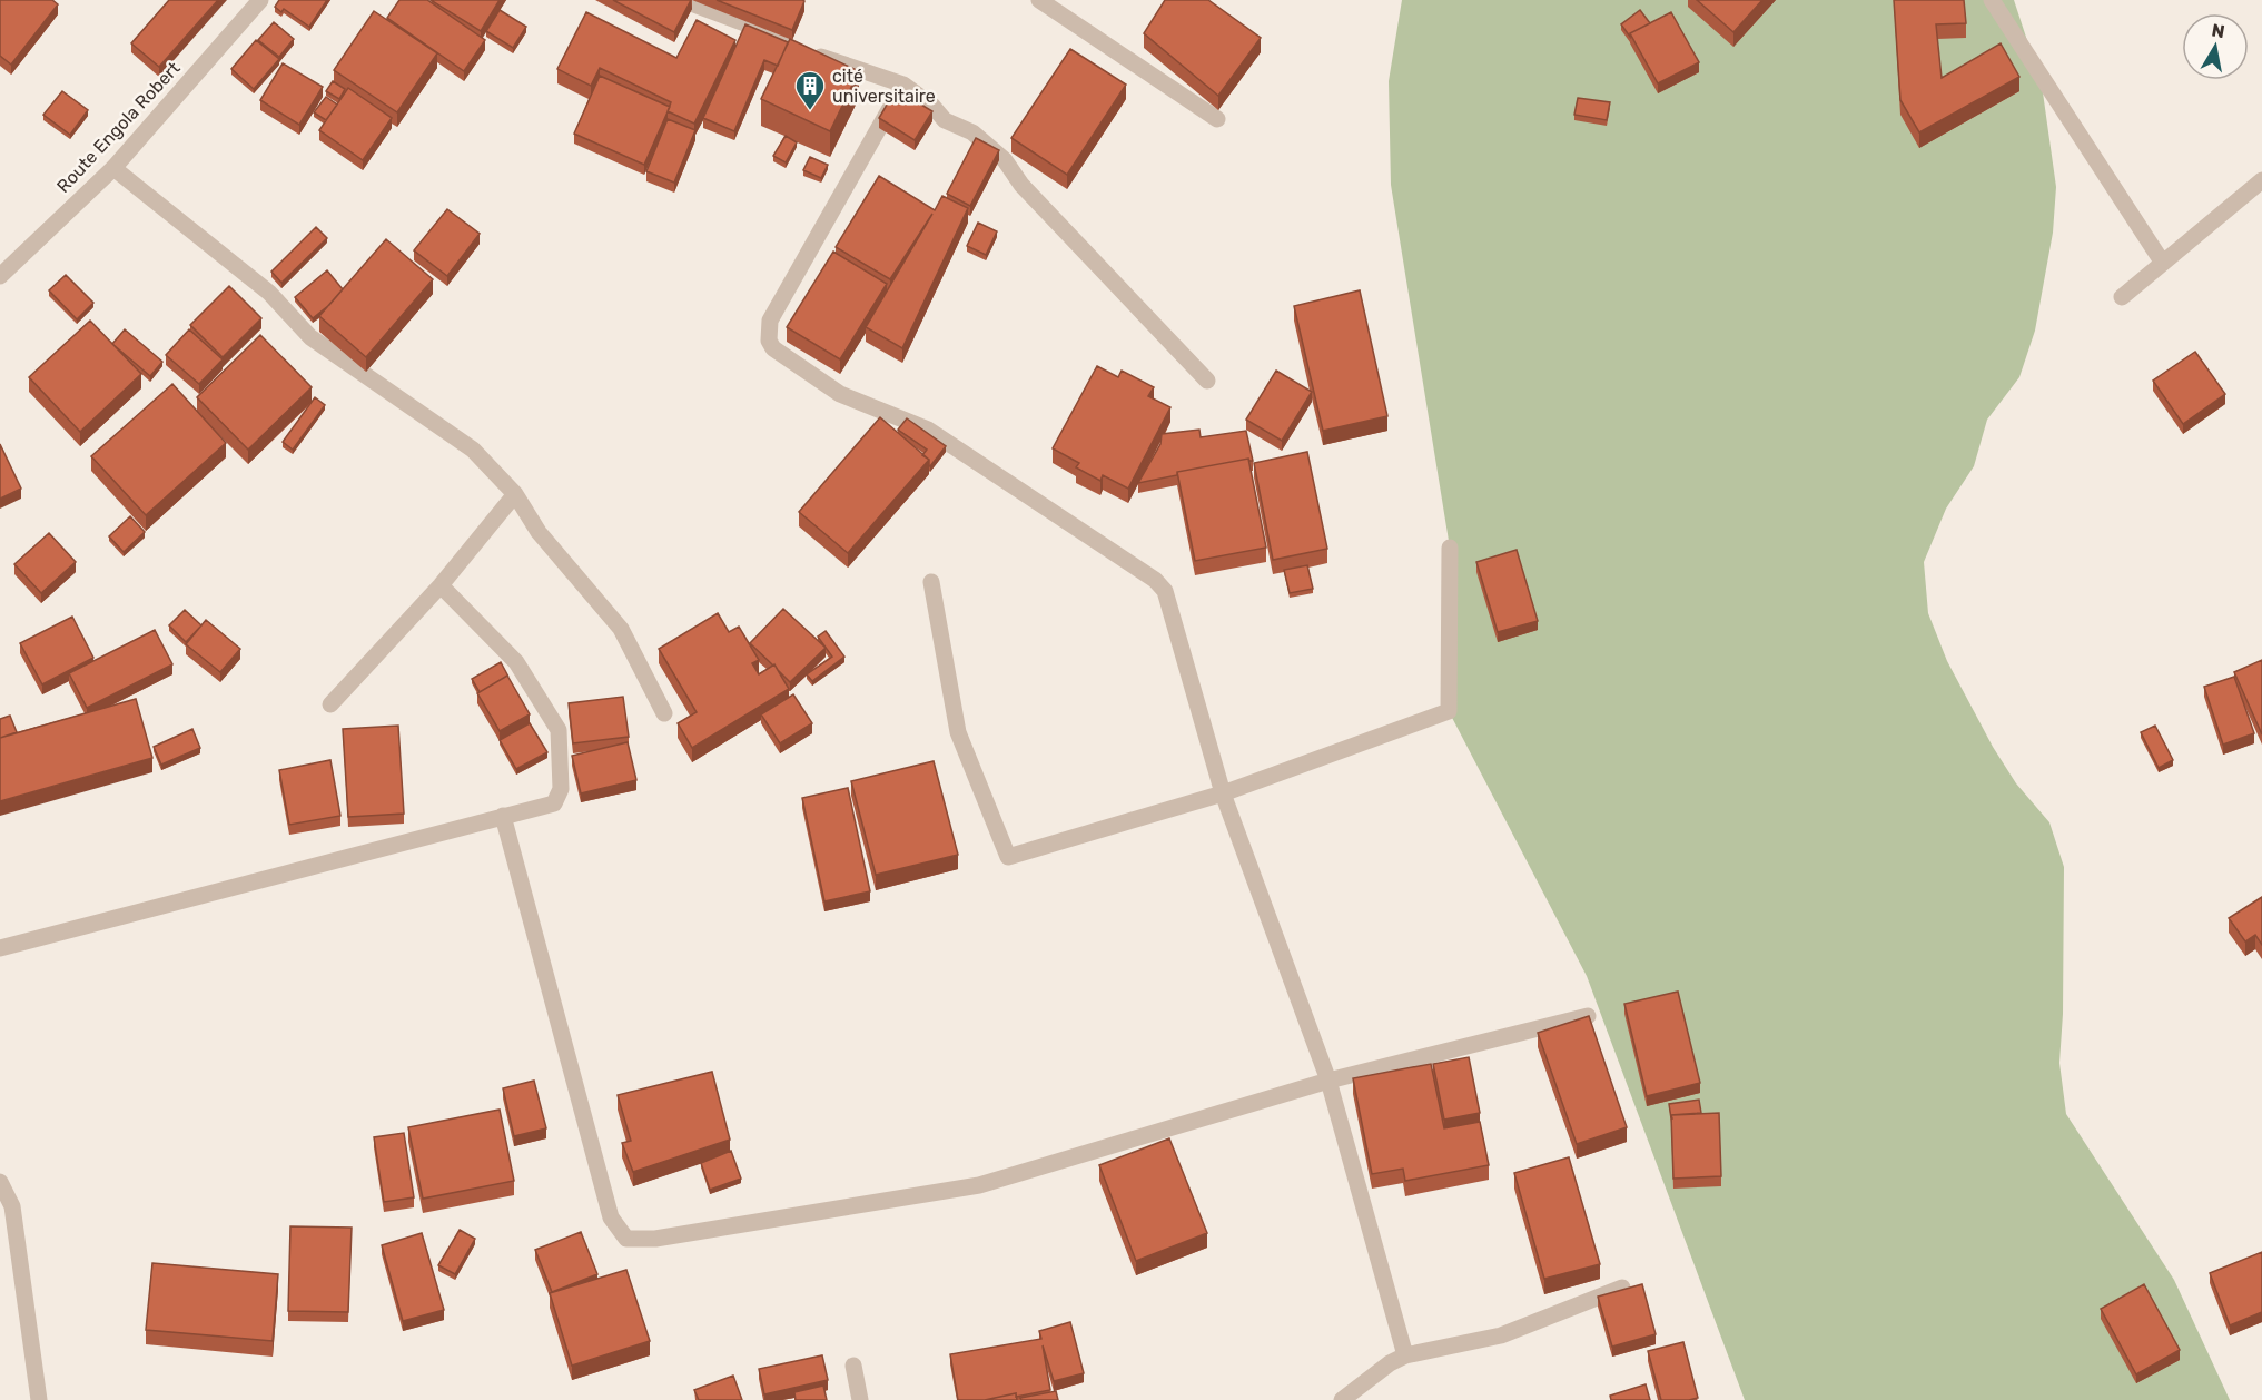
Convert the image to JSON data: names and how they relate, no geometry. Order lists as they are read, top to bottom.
{
  "streets": {
    "street": ["Route Engola Robert"]
  },
  "places": {
    "building": ["cité universitaire"]
  },
  "north": "top"
}
